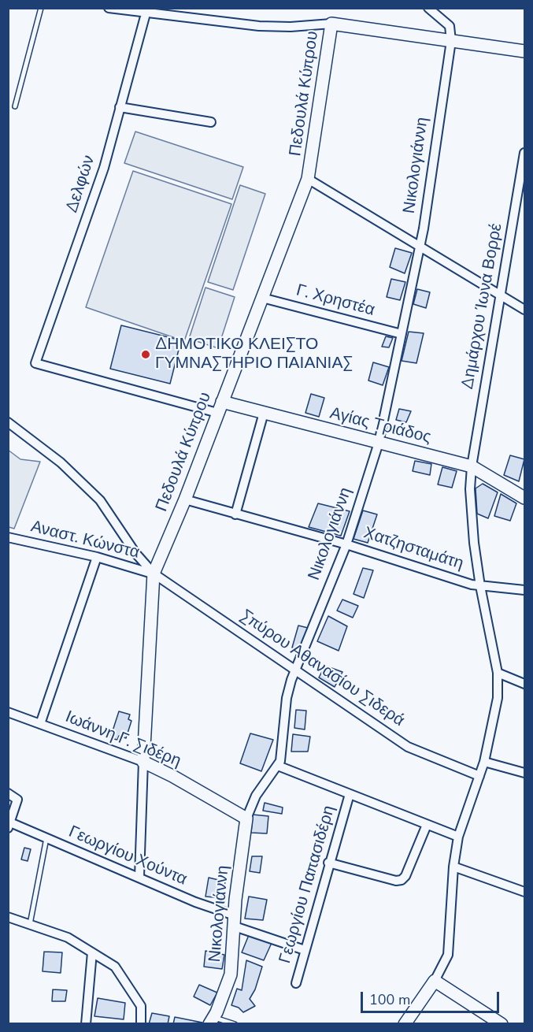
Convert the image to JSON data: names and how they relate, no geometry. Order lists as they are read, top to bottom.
{
  "streets": {
    "street": [
      "Πεδουλά Κύπρου",
      "Νικολογιάννη",
      "Δελφών",
      "Γ. Χρηστέα",
      "Δημάρχου Ίωνα Βορρέ",
      "Αγίας Τριάδος",
      "Αναστ. Κώνστα",
      "Χατζησταμάτη",
      "Σπύρου Αθανασίου Σιδερά",
      "Ιωάννη Γ. Σιδέρη",
      "Γεωργίου Χούντα",
      "Γεωργίου Παπασιδέρη"
    ]
  },
  "crossings": [
    ["Πεδουλά Κύπρου", "Δελφών"],
    ["Πεδουλά Κύπρου", "Γ. Χρηστέα"],
    ["Πεδουλά Κύπρου", "Αγίας Τριάδος"],
    ["Πεδουλά Κύπρου", "Αναστ. Κώνστα"],
    ["Πεδουλά Κύπρου", "Χατζησταμάτη"],
    ["Πεδουλά Κύπρου", "Σπύρου Αθανασίου Σιδερά"],
    ["Πεδουλά Κύπρου", "Ιωάννη Γ. Σιδέρη"],
    ["Πεδουλά Κύπρου", "Γεωργίου Χούντα"],
    ["Νικολογιάννη", "Γ. Χρηστέα"],
    ["Νικολογιάννη", "Αγίας Τριάδος"],
    ["Νικολογιάννη", "Χατζησταμάτη"],
    ["Νικολογιάννη", "Σπύρου Αθανασίου Σιδερά"],
    ["Νικολογιάννη", "Ιωάννη Γ. Σιδέρη"],
    ["Νικολογιάννη", "Γεωργίου Χούντα"],
    ["Νικολογιάννη", "Γεωργίου Παπασιδέρη"],
    ["Δελφών", "Αγίας Τριάδος"],
    ["Δημάρχου Ίωνα Βορρέ", "Αγίας Τριάδος"],
    ["Δημάρχου Ίωνα Βορρέ", "Χατζησταμάτη"],
    ["Δημάρχου Ίωνα Βορρέ", "Σπύρου Αθανασίου Σιδερά"],
    ["Δημάρχου Ίωνα Βορρέ", "Γεωργίου Παπασιδέρη"],
    ["Αναστ. Κώνστα", "Σπύρου Αθανασίου Σιδερά"],
    ["Γεωργίου Χούντα", "Γεωργίου Παπασιδέρη"]
  ],
  "places": ["ΔΗΜΟΤΙΚΟ ΚΛΕΙΣΤΟ ΓΥΜΝΑΣΤΗΡΙΟ ΠΑΙΑΝΙΑΣ"],
  "scale_bar": "100 m"
}
